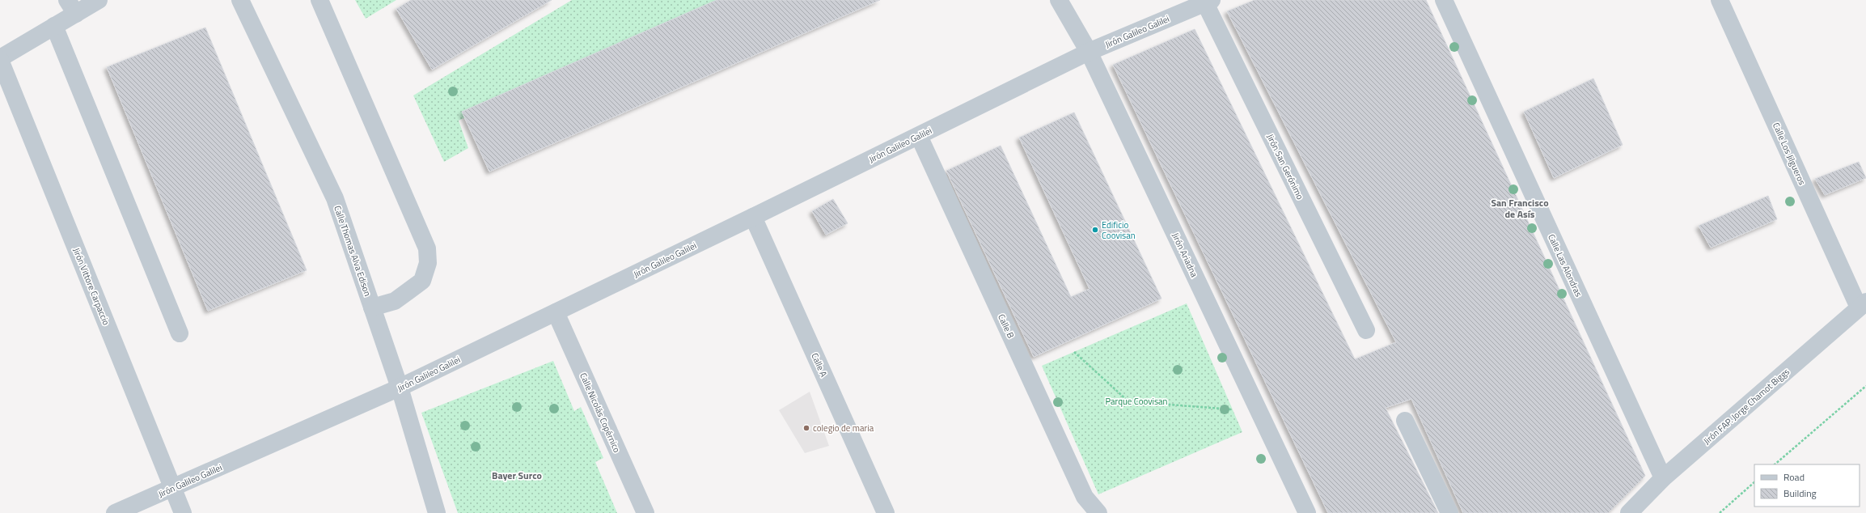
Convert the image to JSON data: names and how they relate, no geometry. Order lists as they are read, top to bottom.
{
  "streets": {
    "street": [
      "Jirón Galileo Galilei",
      "Calle Los Jilgueros",
      "Jirón San Gerónimo",
      "Calle Thomas Alva Edison",
      "Jirón Ariadna",
      "Calle Las Alondras",
      "Jirón Vittore Carpaccio",
      "Calle B",
      "Calle A",
      "Jirón FAP. Jorge Chamot Biggs",
      "Calle Nicolás Copérnico"
    ]
  },
  "crossings": [
    ["Jirón Galileo Galilei", "Jirón San Gerónimo"],
    ["Jirón Galileo Galilei", "Calle Thomas Alva Edison"],
    ["Jirón Galileo Galilei", "Jirón Ariadna"],
    ["Jirón Galileo Galilei", "Jirón Vittore Carpaccio"],
    ["Jirón Galileo Galilei", "Calle B"],
    ["Jirón Galileo Galilei", "Calle A"],
    ["Jirón Galileo Galilei", "Calle Nicolás Copérnico"],
    ["Calle Los Jilgueros", "Jirón FAP. Jorge Chamot Biggs"],
    ["Calle Las Alondras", "Jirón FAP. Jorge Chamot Biggs"]
  ],
  "districts": ["San Francisco de Asís", "Bayer Surco"],
  "parks": ["Parque Coovisan"],
  "places": ["Edificio Coovisan", "colegio de maria"],
  "legend": ["Road", "Building"]
}
